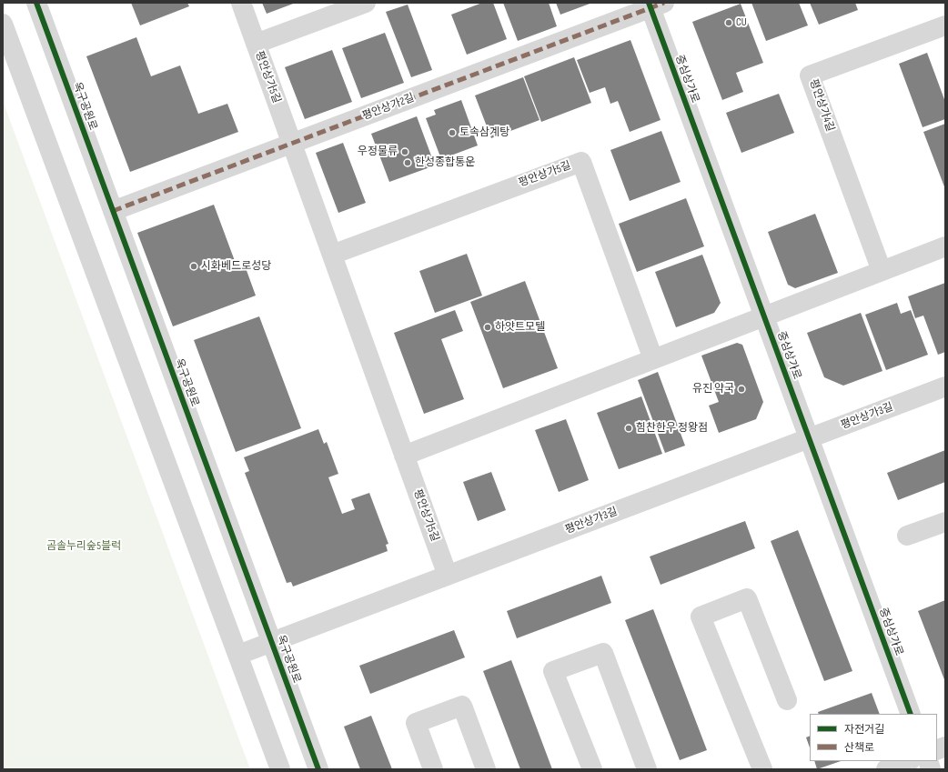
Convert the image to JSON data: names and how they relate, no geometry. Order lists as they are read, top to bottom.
{
  "streets": {
    "street": [
      "평안상가5길",
      "중심상가로",
      "평안상가4길",
      "옥구공원로",
      "평안상가2길",
      "평안상가3길"
    ]
  },
  "crossings": [
    ["평안상가5길", "평안상가2길"],
    ["평안상가5길", "평안상가3길"],
    ["중심상가로", "평안상가2길"],
    ["중심상가로", "평안상가3길"],
    ["옥구공원로", "평안상가2길"],
    ["옥구공원로", "평안상가3길"]
  ],
  "parks": ["곰솔누리숲5블럭"],
  "places": [
    "CU",
    "토속삼계탕",
    "우정물류",
    "한성종합통운",
    "시화베드로성당",
    "하얏트모텔",
    "유진 약국",
    "힘찬한우 정왕점"
  ],
  "legend": ["자전거길", "산책로"]
}
